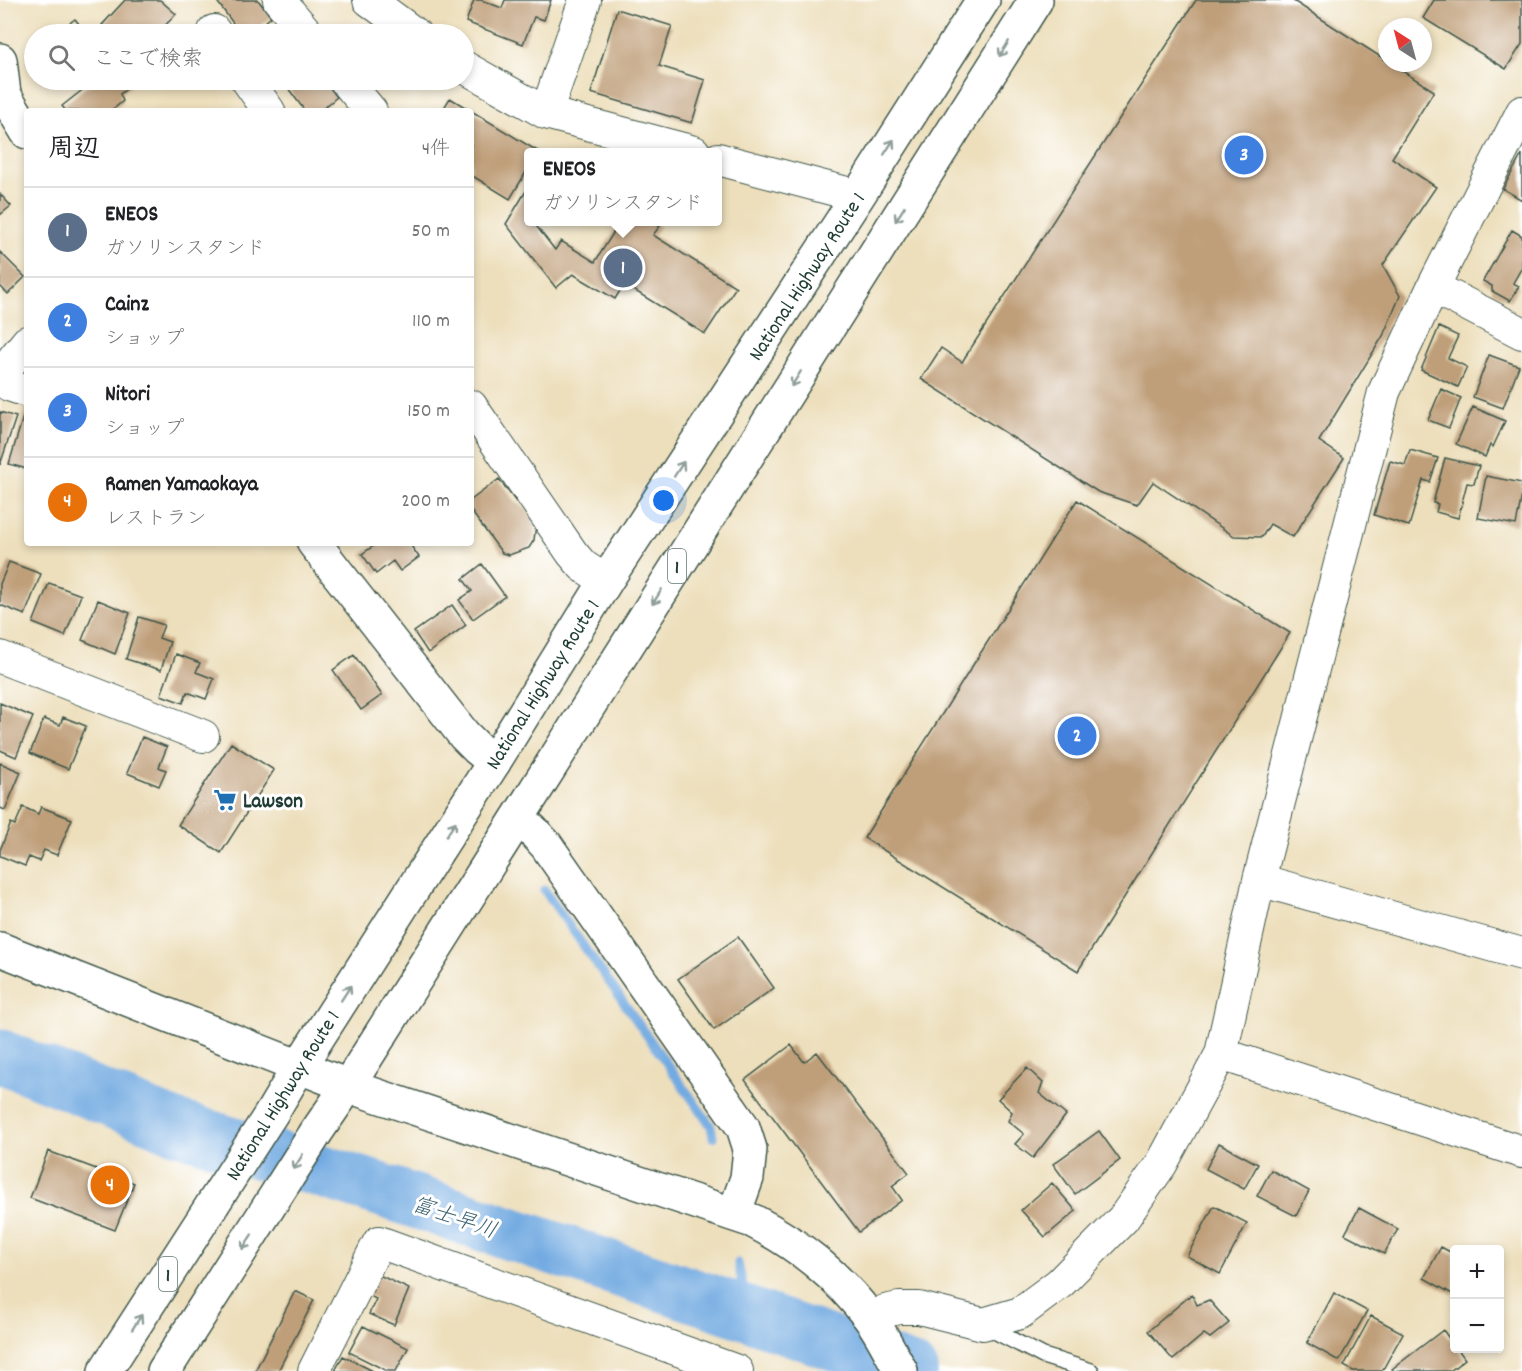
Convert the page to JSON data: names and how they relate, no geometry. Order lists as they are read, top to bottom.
{
  "streets": {
    "main road": ["National Highway Route 1", "1"]
  },
  "water": ["富士早川"],
  "places": {
    "supermarket": ["Lawson"]
  },
  "north": "top left",
  "page": {
    "search": "ここで検索",
    "heading": ["周辺", "4件"],
    "pins": [
      "3",
      "1",
      "2",
      "4"
    ],
    "popup": ["ENEOS", "ガソリンスタンド"],
    "list": [
      {
        "mark": "1",
        "name": "ENEOS",
        "note": "ガソリンスタンド",
        "value": "50 m"
      },
      {
        "mark": "2",
        "name": "Cainz",
        "note": "ショップ",
        "value": "110 m"
      },
      {
        "mark": "3",
        "name": "Nitori",
        "note": "ショップ",
        "value": "150 m"
      },
      {
        "mark": "4",
        "name": "Ramen Yamaokaya",
        "note": "レストラン",
        "value": "200 m"
      }
    ],
    "map_buttons": ["+", "−"]
  }
}
